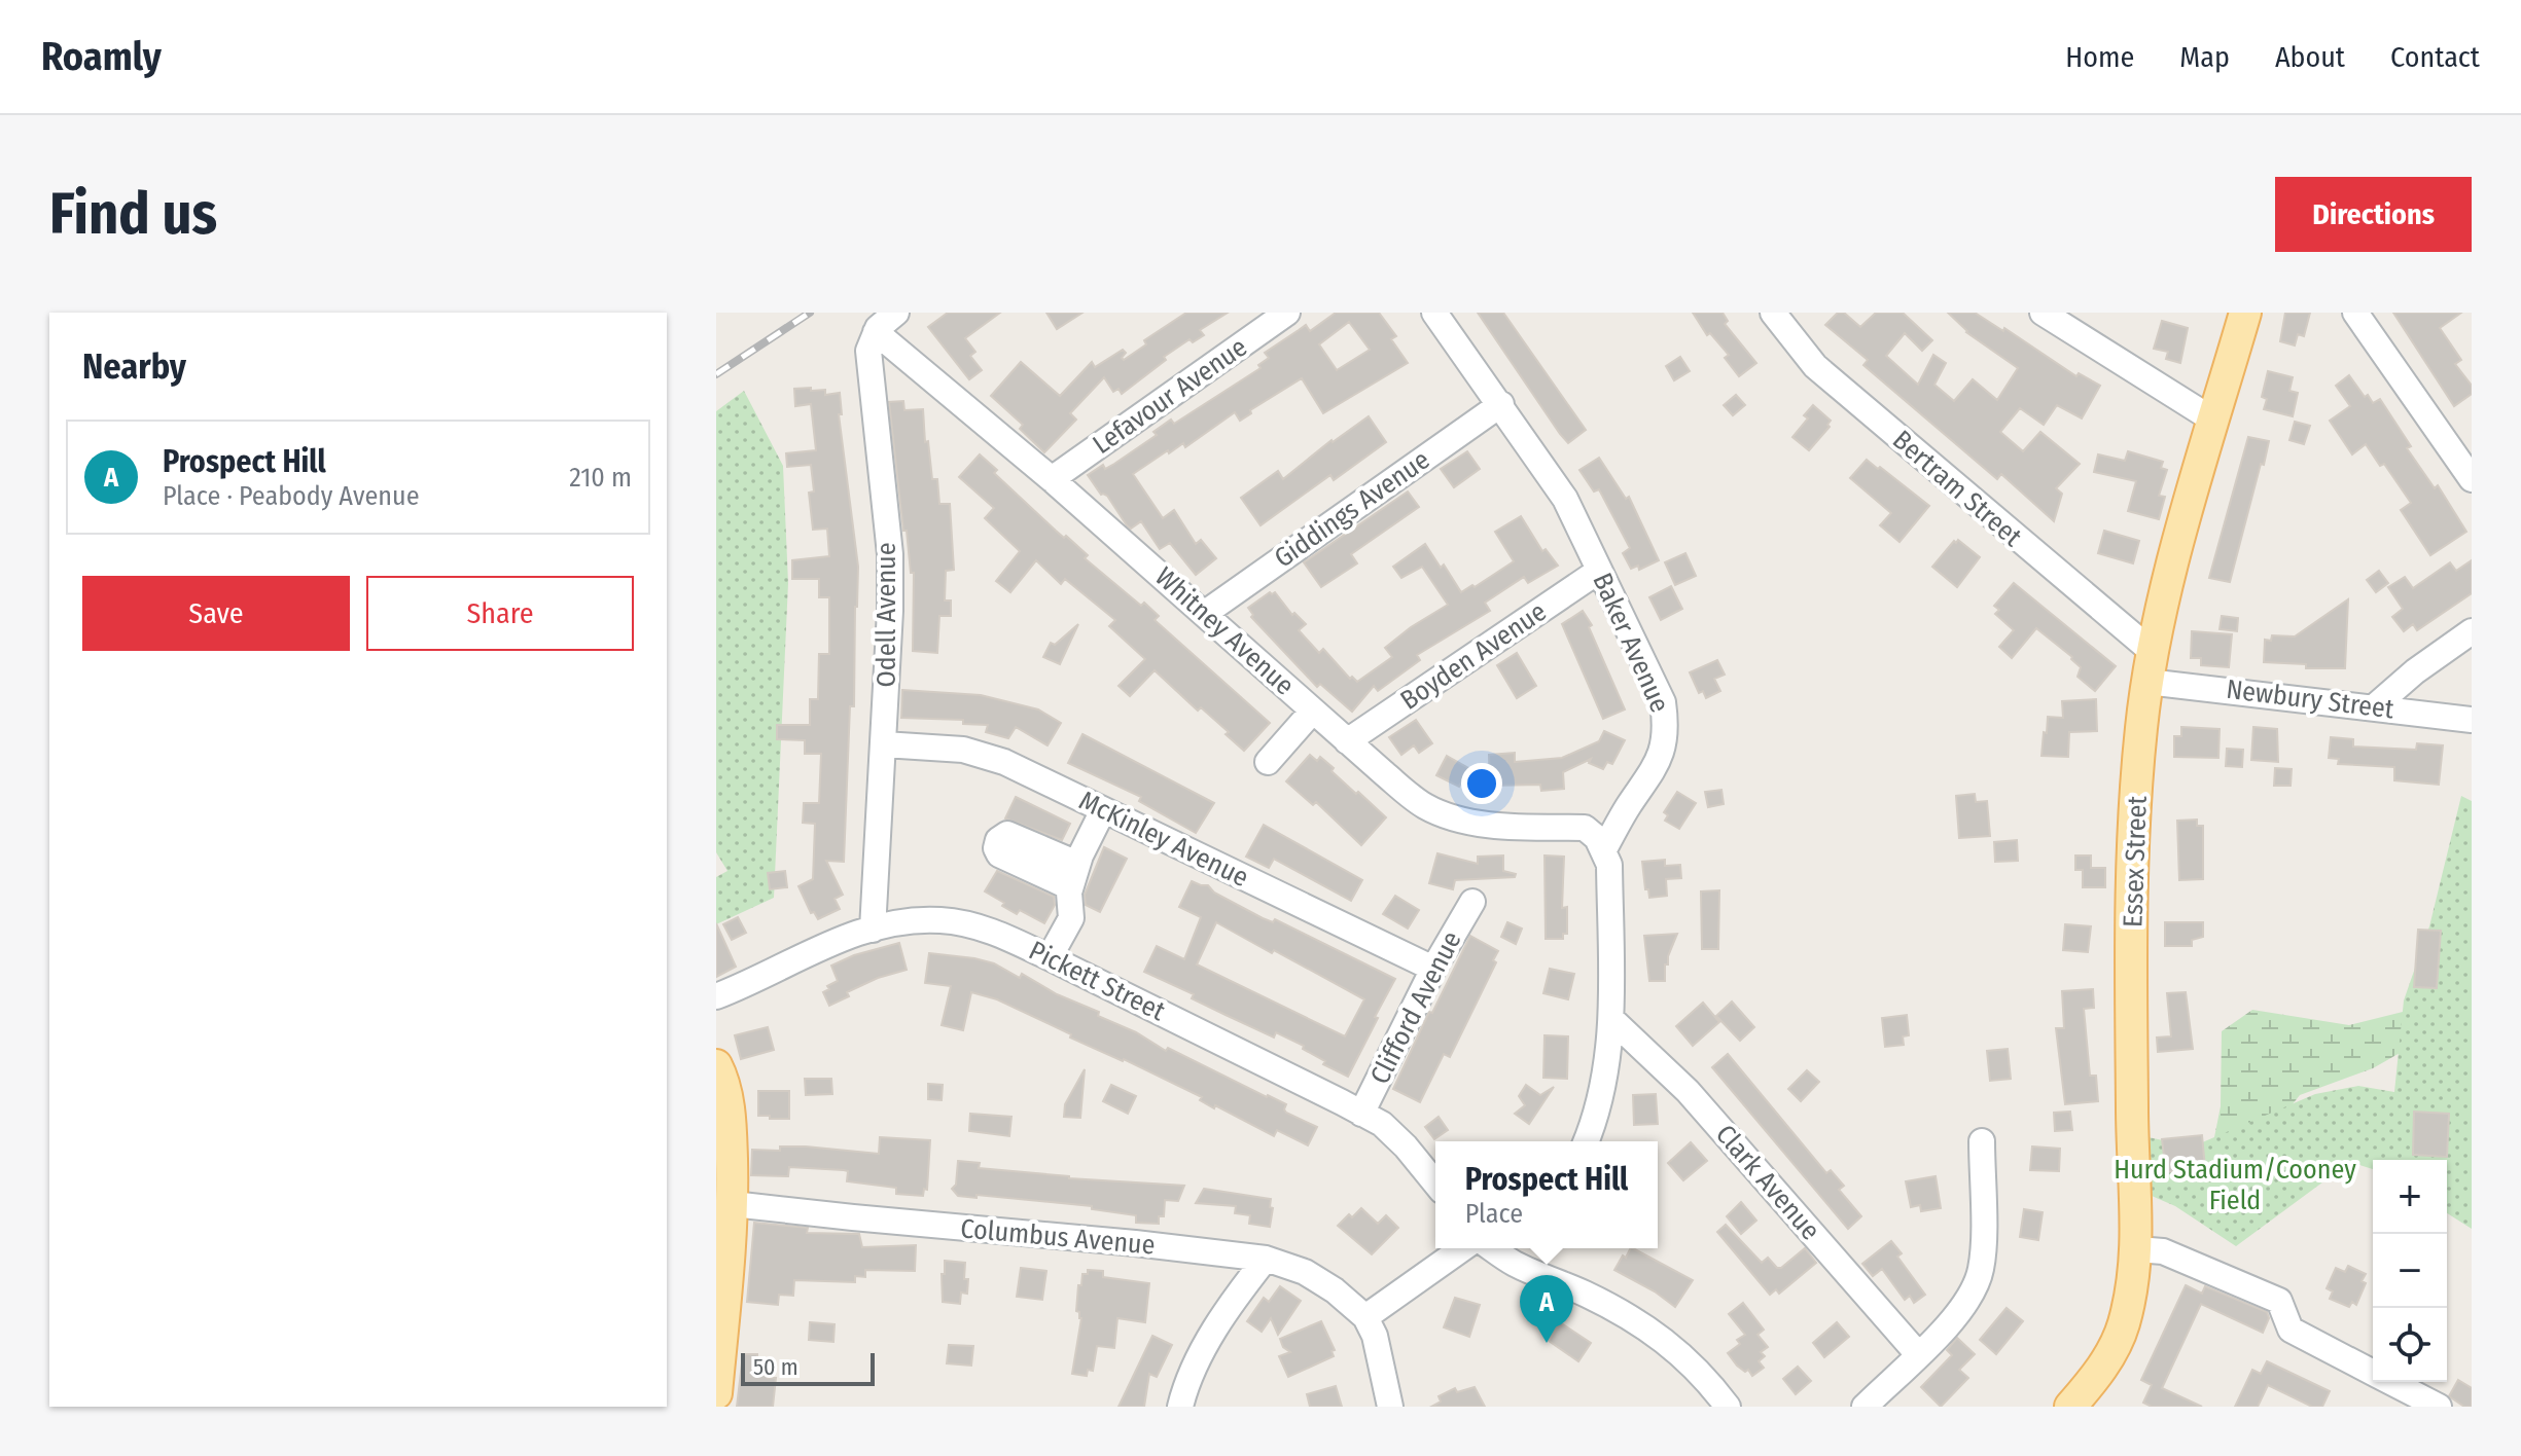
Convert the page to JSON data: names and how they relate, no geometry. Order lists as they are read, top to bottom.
{
  "streets": {
    "main road": ["Essex Street"],
    "street": [
      "Lefavour Avenue",
      "Bertram Street",
      "Giddings Avenue",
      "Odell Avenue",
      "Whitney Avenue",
      "Baker Avenue",
      "Boyden Avenue",
      "Newbury Street",
      "McKinley Avenue",
      "Pickett Street",
      "Clifford Avenue",
      "Clark Avenue",
      "Columbus Avenue"
    ]
  },
  "crossings": [
    ["Lefavour Avenue", "Whitney Avenue"],
    ["Bertram Street", "Newbury Street"],
    ["Bertram Street", "Essex Street"],
    ["Giddings Avenue", "Whitney Avenue"],
    ["Giddings Avenue", "Baker Avenue"],
    ["Odell Avenue", "Whitney Avenue"],
    ["Odell Avenue", "McKinley Avenue"],
    ["Odell Avenue", "Pickett Street"],
    ["Whitney Avenue", "Baker Avenue"],
    ["Whitney Avenue", "Boyden Avenue"],
    ["Baker Avenue", "Boyden Avenue"],
    ["Newbury Street", "Essex Street"],
    ["McKinley Avenue", "Clifford Avenue"],
    ["Pickett Street", "Clifford Avenue"]
  ],
  "parks": ["Hurd Stadium/Cooney Field"],
  "scale_bar": "50 m",
  "page": {
    "header": "Roamly",
    "nav": [
      "Home",
      "Map",
      "About",
      "Contact"
    ],
    "buttons": [
      "Directions",
      ["Save", "Share"]
    ],
    "title": "Find us",
    "heading": "Nearby",
    "list": [
      {
        "mark": "A",
        "name": "Prospect Hill",
        "note": "Place · Peabody Avenue",
        "value": "210 m"
      }
    ],
    "popup": ["Prospect Hill", "Place"],
    "map_buttons": ["+", "−"],
    "pins": "A",
    "scale": "50 m"
  }
}
